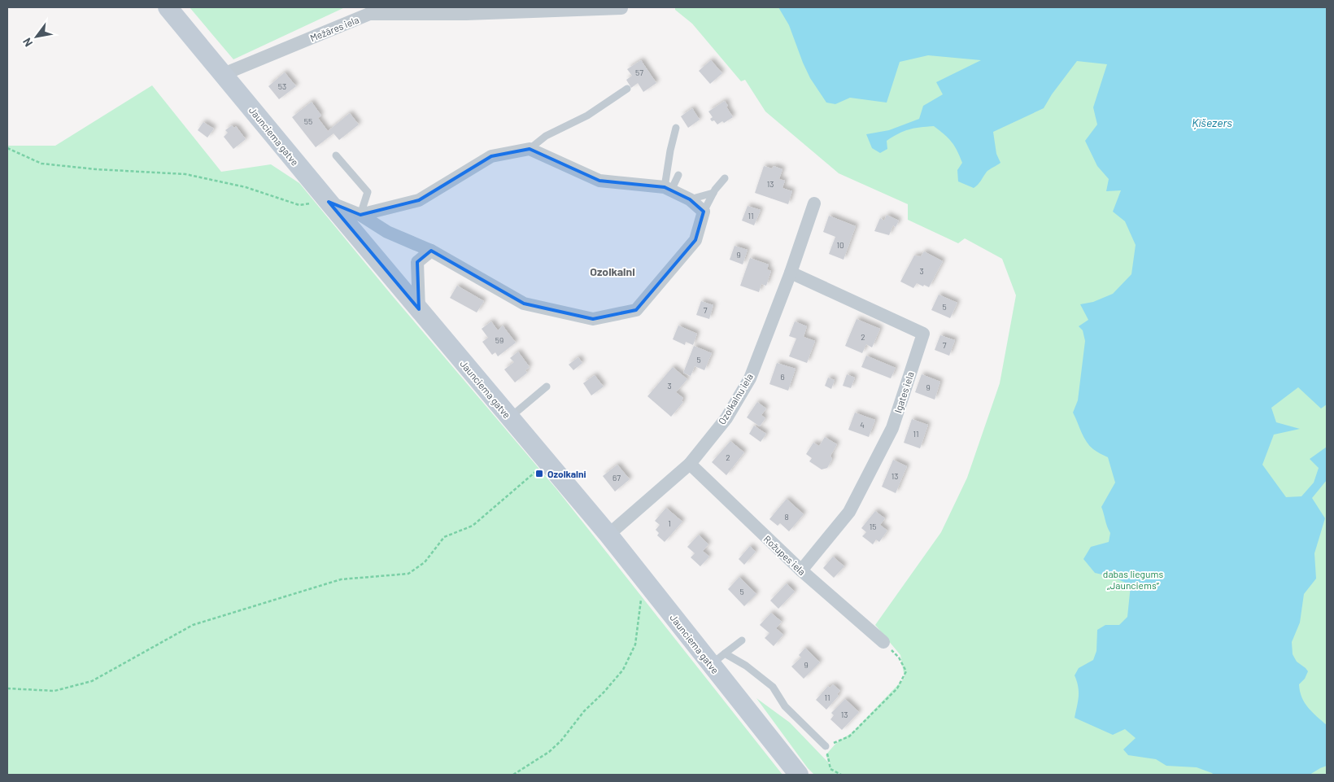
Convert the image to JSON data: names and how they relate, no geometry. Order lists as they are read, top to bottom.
{
  "streets": {
    "main road": ["Jaunciema gatve"],
    "street": [
      "Mežāres iela",
      "Igates iela",
      "Ozolkalnu iela",
      "Rožupes iela"
    ]
  },
  "crossings": [
    ["Mežāres iela", "Jaunciema gatve"],
    ["Jaunciema gatve", "Ozolkalnu iela"],
    ["Igates iela", "Ozolkalnu iela"],
    ["Igates iela", "Rožupes iela"],
    ["Ozolkalnu iela", "Rožupes iela"]
  ],
  "districts": ["Ozolkalni"],
  "water": ["Ķīšezers"],
  "parks": ["dabas liegums „Jaunciems”"],
  "places": {
    "transit": ["Ozolkalni"]
  },
  "house_numbers": [
    "57",
    "53",
    "55",
    "13",
    "11",
    "10",
    "9",
    "3",
    "5",
    "7",
    "2",
    "59",
    "7",
    "5",
    "6",
    "3",
    "9",
    "4",
    "11",
    "2",
    "13",
    "67",
    "8",
    "1",
    "15",
    "5",
    "9",
    "11",
    "13"
  ],
  "north": "bottom left"
}
